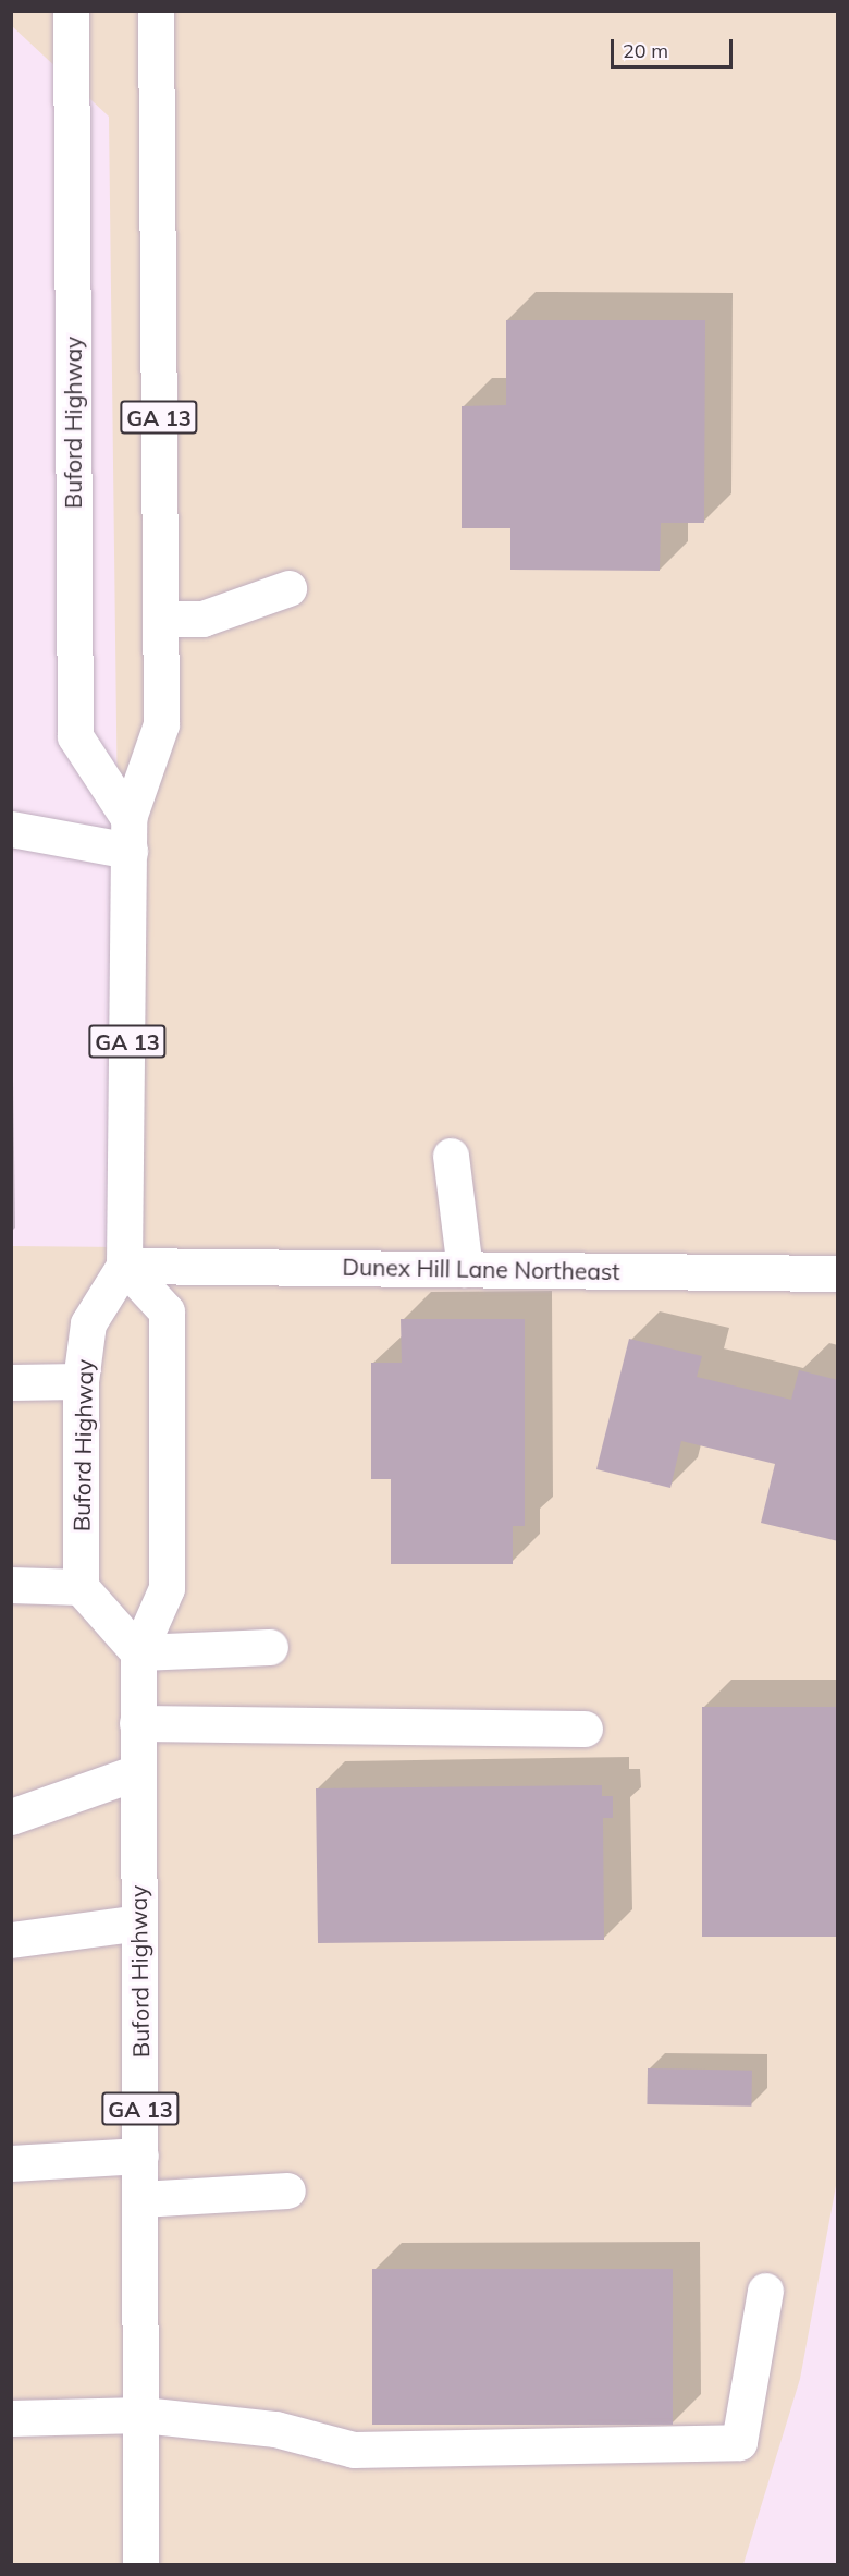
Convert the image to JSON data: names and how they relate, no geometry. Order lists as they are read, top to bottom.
{
  "streets": {
    "main road": ["GA 13", "Buford Highway", "Dunex Hill Lane Northeast"]
  },
  "crossings": [
    ["GA 13", "Buford Highway"],
    ["GA 13", "Dunex Hill Lane Northeast"],
    ["Buford Highway", "Dunex Hill Lane Northeast"]
  ],
  "scale_bar": "20 m"
}
